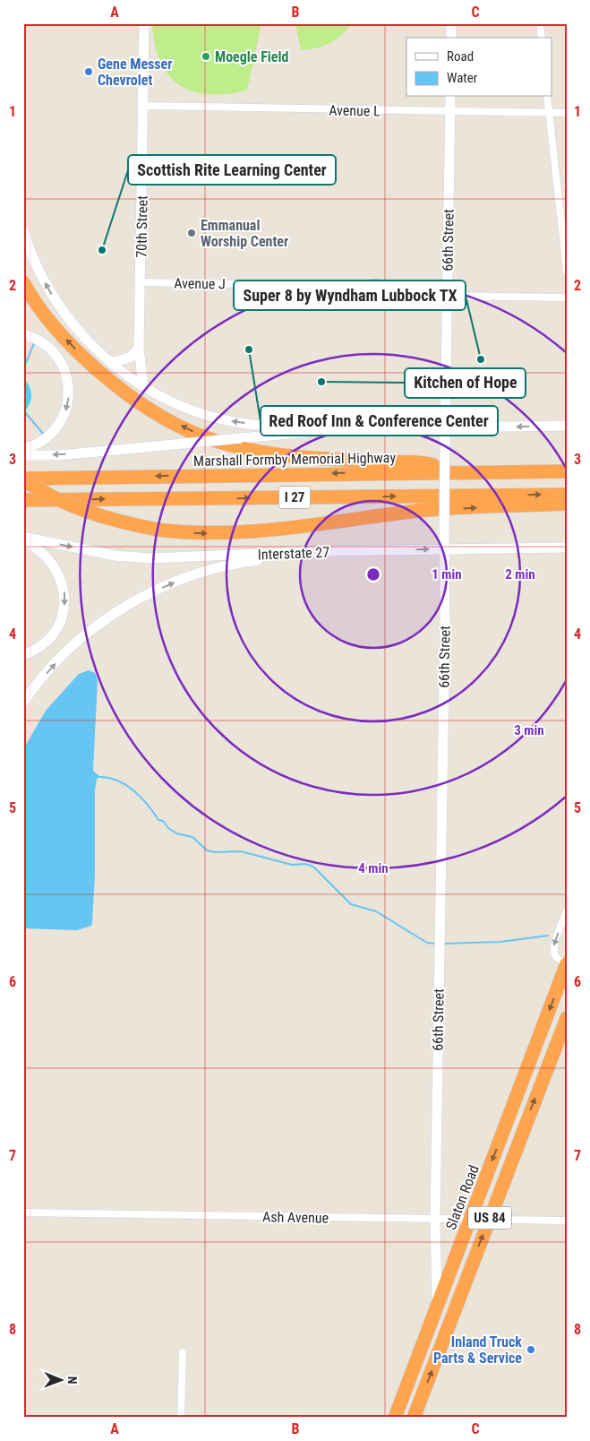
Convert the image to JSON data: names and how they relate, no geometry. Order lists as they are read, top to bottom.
{
  "streets": {
    "highway": [
      "Marshall Formby Memorial Highway",
      "I 27",
      "Slaton Road",
      "US 84"
    ],
    "main road": ["70th Street", "66th Street", "Interstate 27"],
    "street": ["Avenue L", "Avenue J", "Ash Avenue"]
  },
  "crossings": [
    ["Avenue L", "70th Street"],
    ["Avenue L", "66th Street"],
    ["70th Street", "Avenue J"],
    ["66th Street", "Avenue J"],
    ["66th Street", "Interstate 27"],
    ["66th Street", "Slaton Road"],
    ["66th Street", "Ash Avenue"],
    ["Slaton Road", "Ash Avenue"],
    ["Ash Avenue", "US 84"]
  ],
  "one_way": ["Interstate 27", "Slaton Road"],
  "places": [
    "Moegle Field",
    "Gene Messer Chevrolet",
    "Emmanual Worship Center",
    "Scottish Rite Learning Center",
    "Red Roof Inn & Conference Center",
    "Super 8 by Wyndham Lubbock TX",
    "Kitchen of Hope",
    "Inland Truck Parts & Service"
  ],
  "legend": ["Road", "Water"],
  "north": "right",
  "grid": {
    "columns": ["A", "B", "C"],
    "rows": [
      "1",
      "2",
      "3",
      "4",
      "5",
      "6",
      "7",
      "8"
    ]
  },
  "rings": [
    "1 min",
    "2 min",
    "3 min",
    "4 min"
  ]
}
